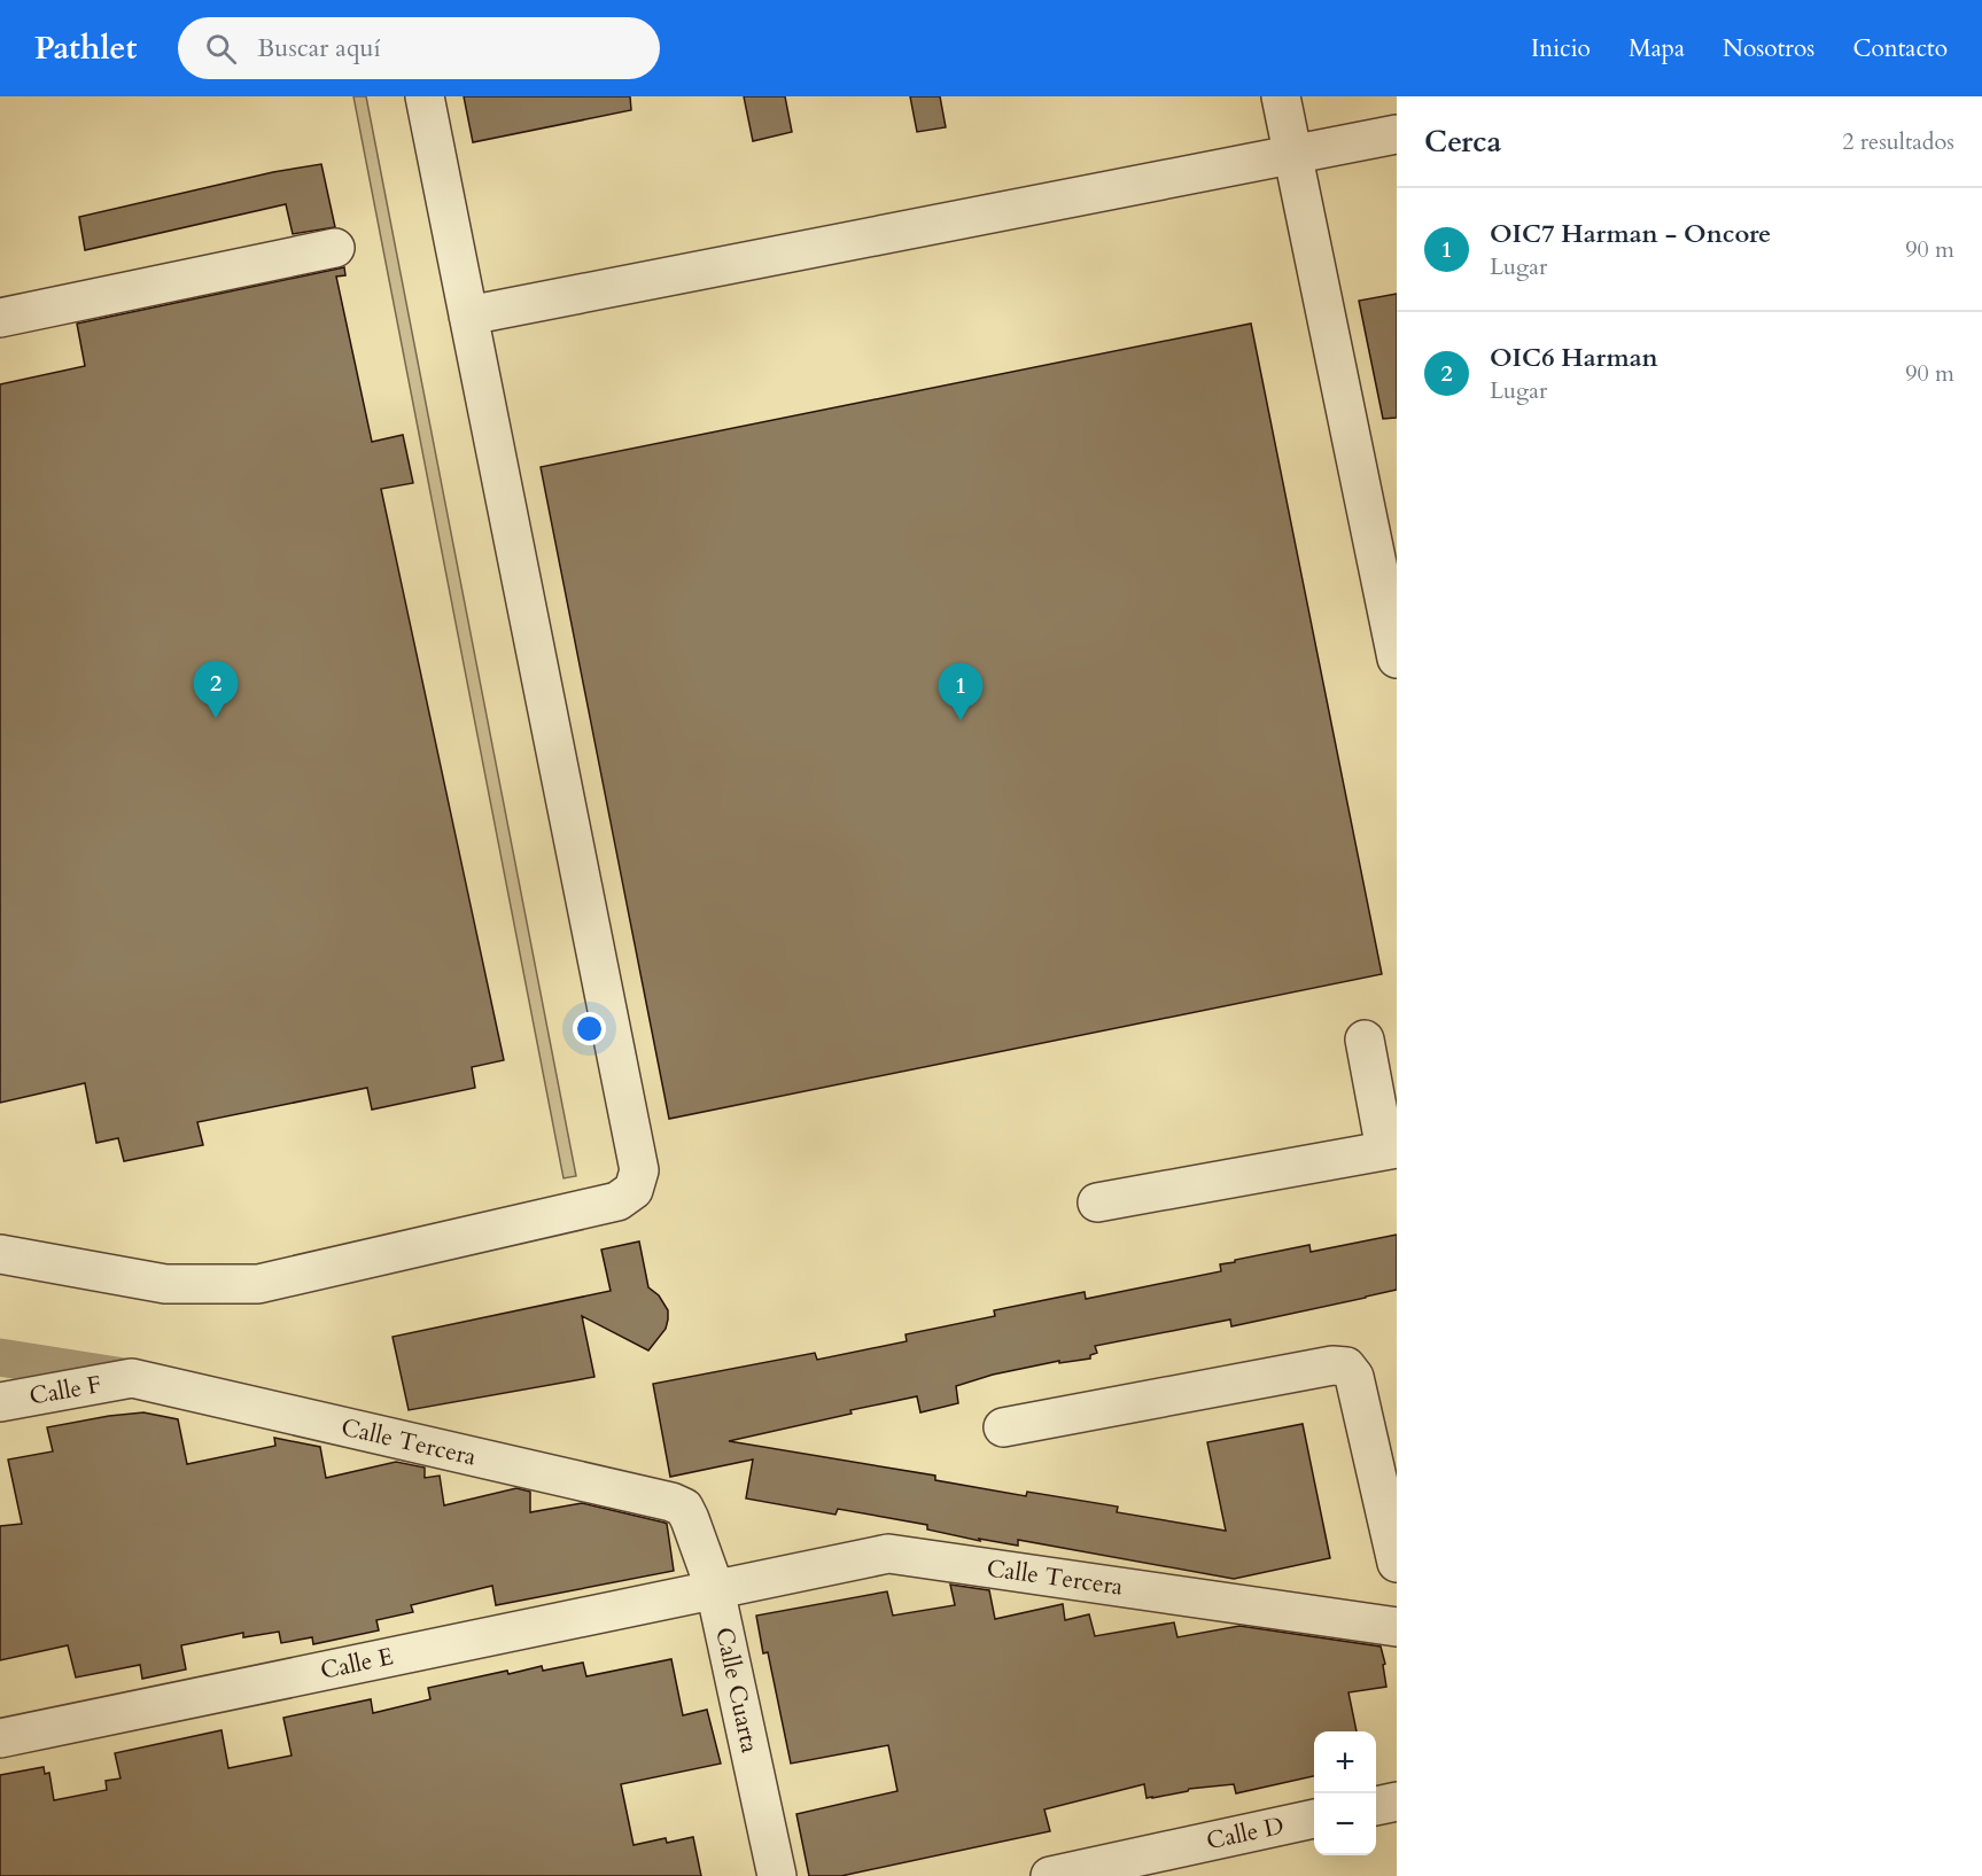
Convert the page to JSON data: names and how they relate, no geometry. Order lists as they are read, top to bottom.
{
  "streets": {
    "street": [
      "Calle F",
      "Calle Tercera",
      "Calle E",
      "Calle Cuarta",
      "Calle D"
    ]
  },
  "crossings": [
    ["Calle F", "Calle Tercera"],
    ["Calle Tercera", "Calle E"],
    ["Calle Tercera", "Calle Cuarta"],
    ["Calle E", "Calle Cuarta"]
  ],
  "page": {
    "header": "Pathlet",
    "search": "Buscar aquí",
    "nav": [
      "Inicio",
      "Mapa",
      "Nosotros",
      "Contacto"
    ],
    "heading": ["Cerca", "2 resultados"],
    "list": [
      {
        "mark": "1",
        "name": "OIC7 Harman - Oncore",
        "note": "Lugar",
        "value": "90 m"
      },
      {
        "mark": "2",
        "name": "OIC6 Harman",
        "note": "Lugar",
        "value": "90 m"
      }
    ],
    "pins": ["2", "1"],
    "map_buttons": ["+", "−"]
  }
}
